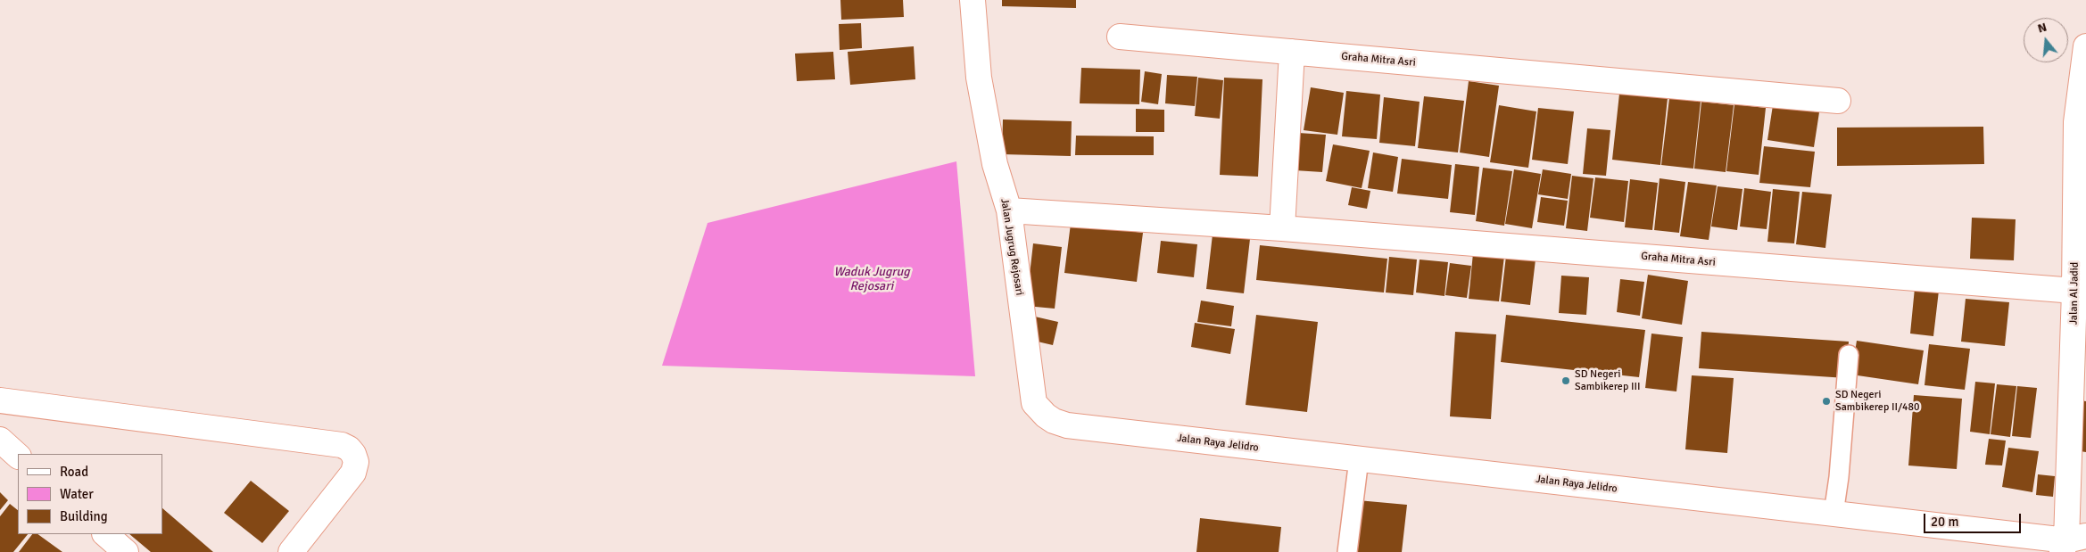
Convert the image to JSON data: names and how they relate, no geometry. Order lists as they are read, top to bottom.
{
  "streets": {
    "street": [
      "Graha Mitra Asri",
      "Jalan Jugrug Rejosari",
      "Jalan Al Jadid",
      "Jalan Raya Jelidro"
    ]
  },
  "crossings": [
    ["Graha Mitra Asri", "Jalan Jugrug Rejosari"],
    ["Graha Mitra Asri", "Jalan Al Jadid"],
    ["Jalan Jugrug Rejosari", "Jalan Raya Jelidro"],
    ["Jalan Al Jadid", "Jalan Raya Jelidro"]
  ],
  "water": ["Waduk Jugrug Rejosari"],
  "places": ["SD Negeri Sambikerep III", "SD Negeri Sambikerep II/480"],
  "legend": ["Road", "Water", "Building"],
  "scale_bar": "20 m",
  "north": "top"
}
